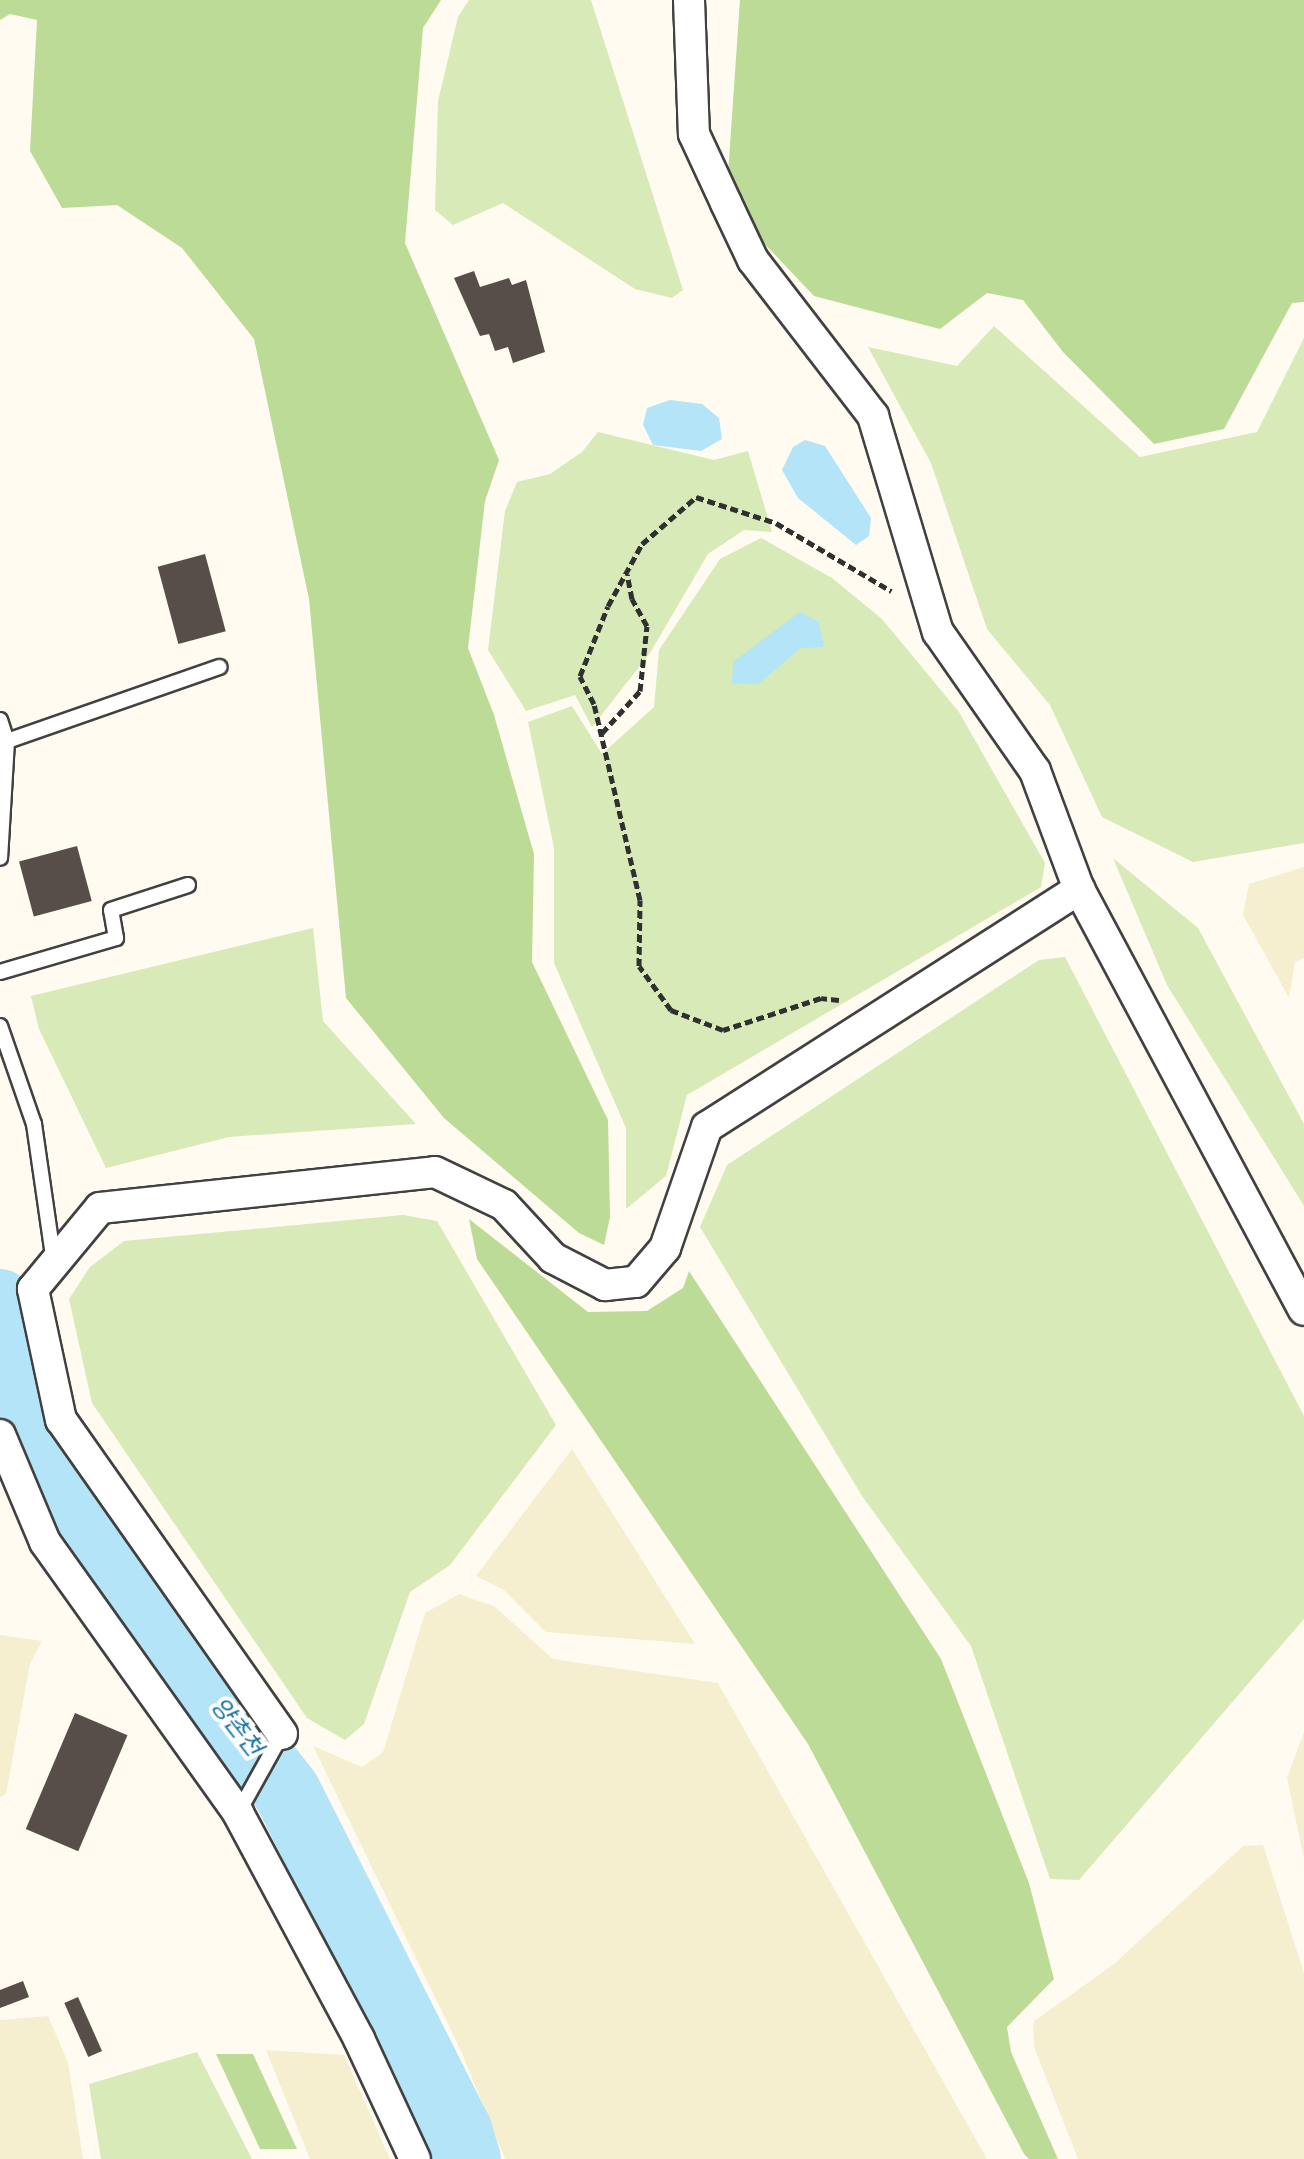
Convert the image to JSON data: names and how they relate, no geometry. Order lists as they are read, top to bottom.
{
  "water": ["양촌천"]
}
